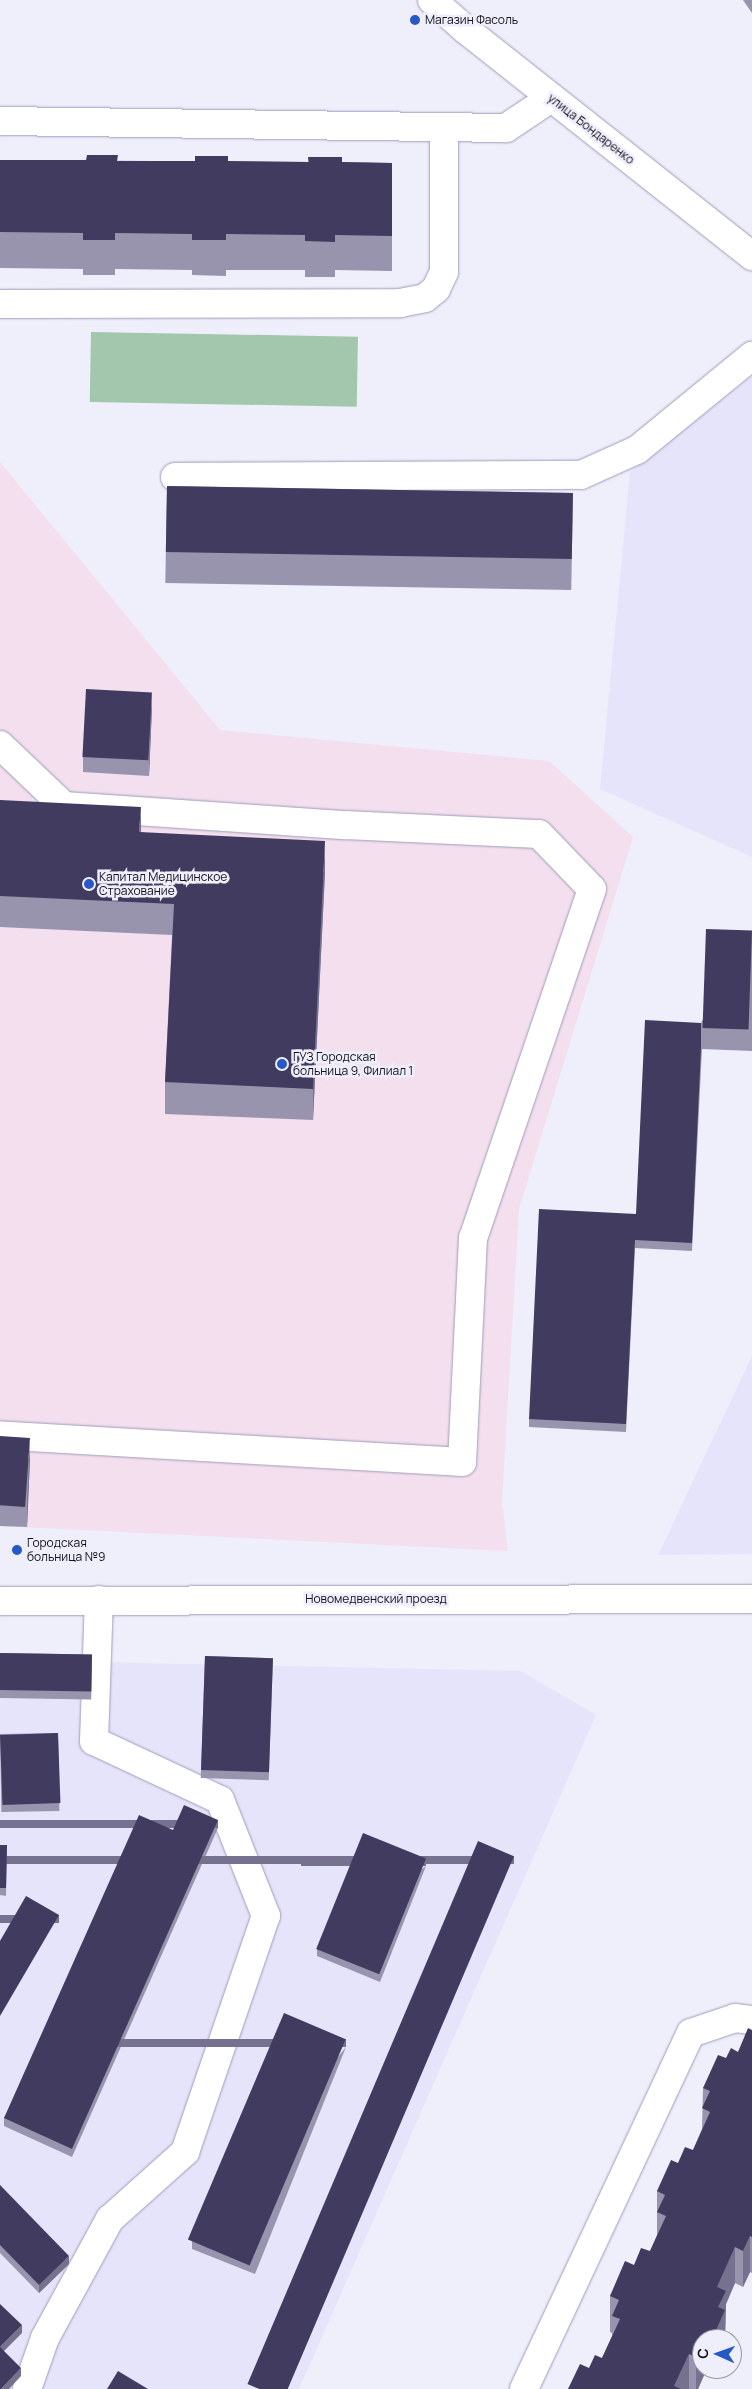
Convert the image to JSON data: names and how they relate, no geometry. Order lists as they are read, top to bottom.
{
  "streets": {
    "street": ["улица Бондаренко", "Новомедвенский проезд"]
  },
  "places": [
    "Магазин Фасоль",
    "Капитал Медицинское Страхование",
    "ГУЗ Городская больница 9, Филиал 1",
    "Городская больница №9"
  ],
  "north": "left"
}
